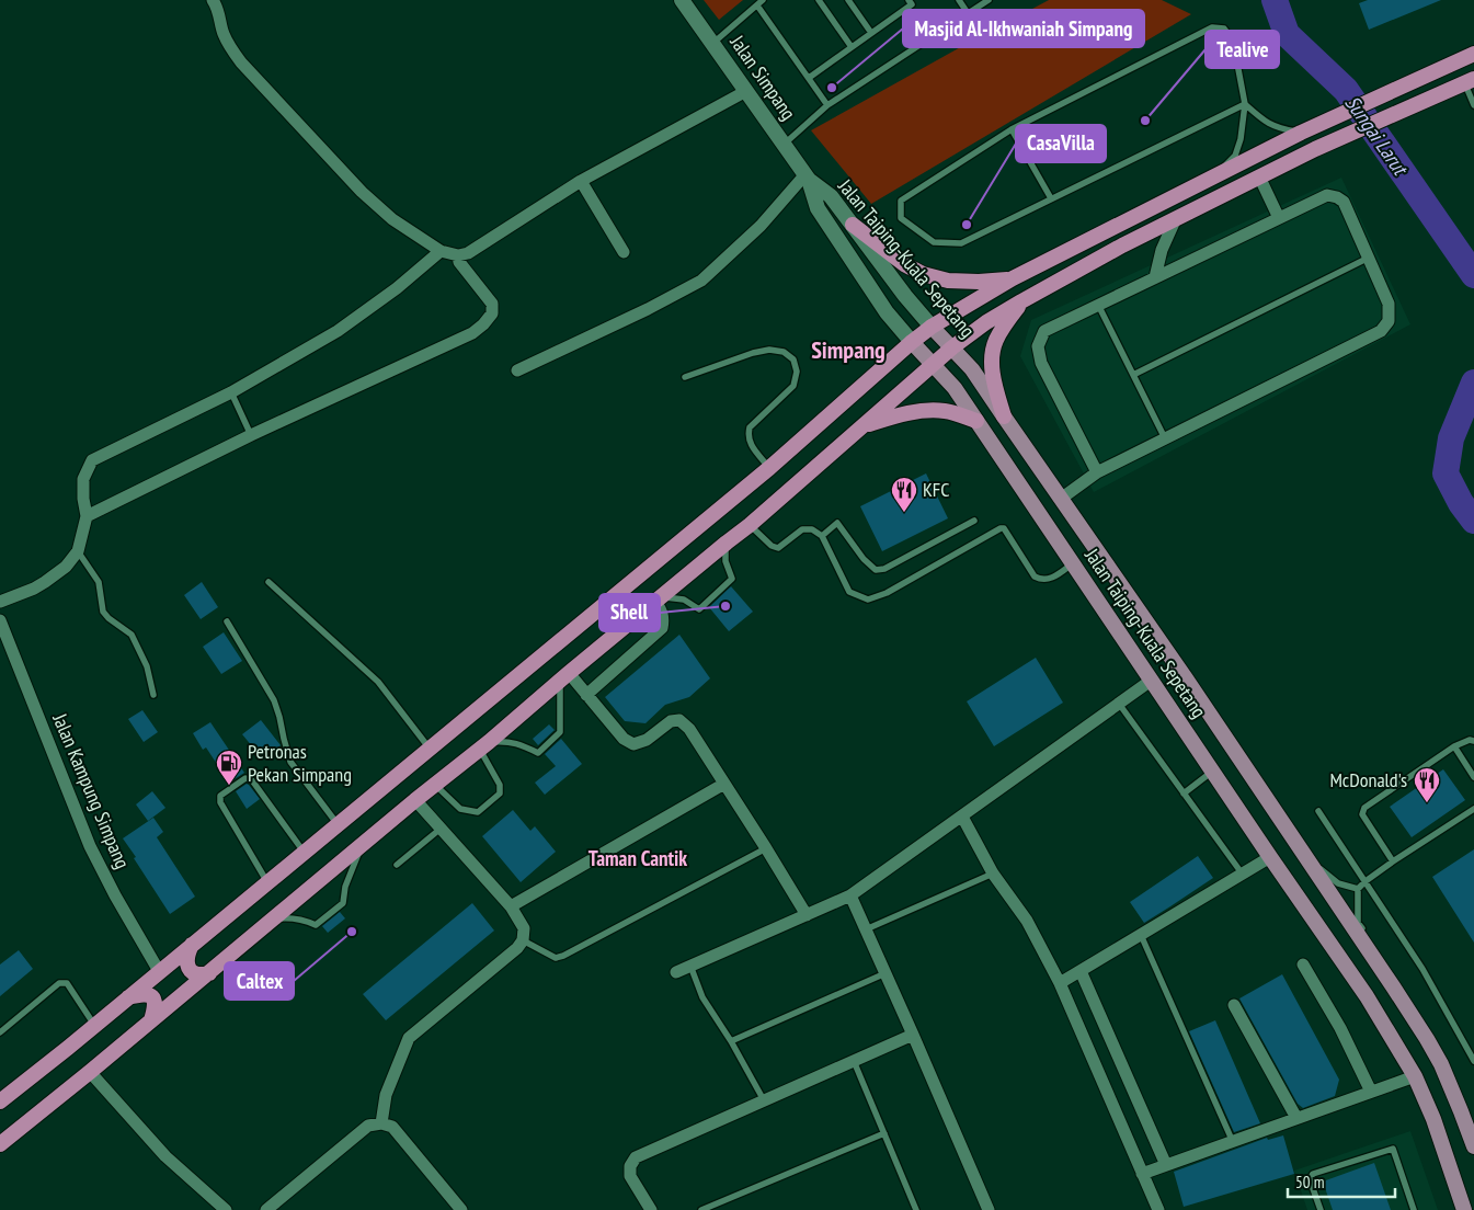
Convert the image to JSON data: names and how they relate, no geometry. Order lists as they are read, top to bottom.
{
  "streets": {
    "main road": ["Jalan Simpang", "Jalan Taiping-Kuala Sepetang"],
    "street": ["Jalan Kampung Simpang"]
  },
  "crossings": [
    ["Jalan Simpang", "Jalan Taiping-Kuala Sepetang"]
  ],
  "districts": ["Simpang", "Taman Cantik"],
  "water": ["Sungai Larut"],
  "places": {
    "other": [
      "Masjid Al-Ikhwaniah Simpang",
      "Tealive",
      "CasaVilla",
      "Shell",
      "Caltex"
    ],
    "restaurant": ["KFC", "McDonald's"],
    "fuel station": ["Petronas Pekan Simpang"]
  },
  "scale_bar": "50 m"
}
